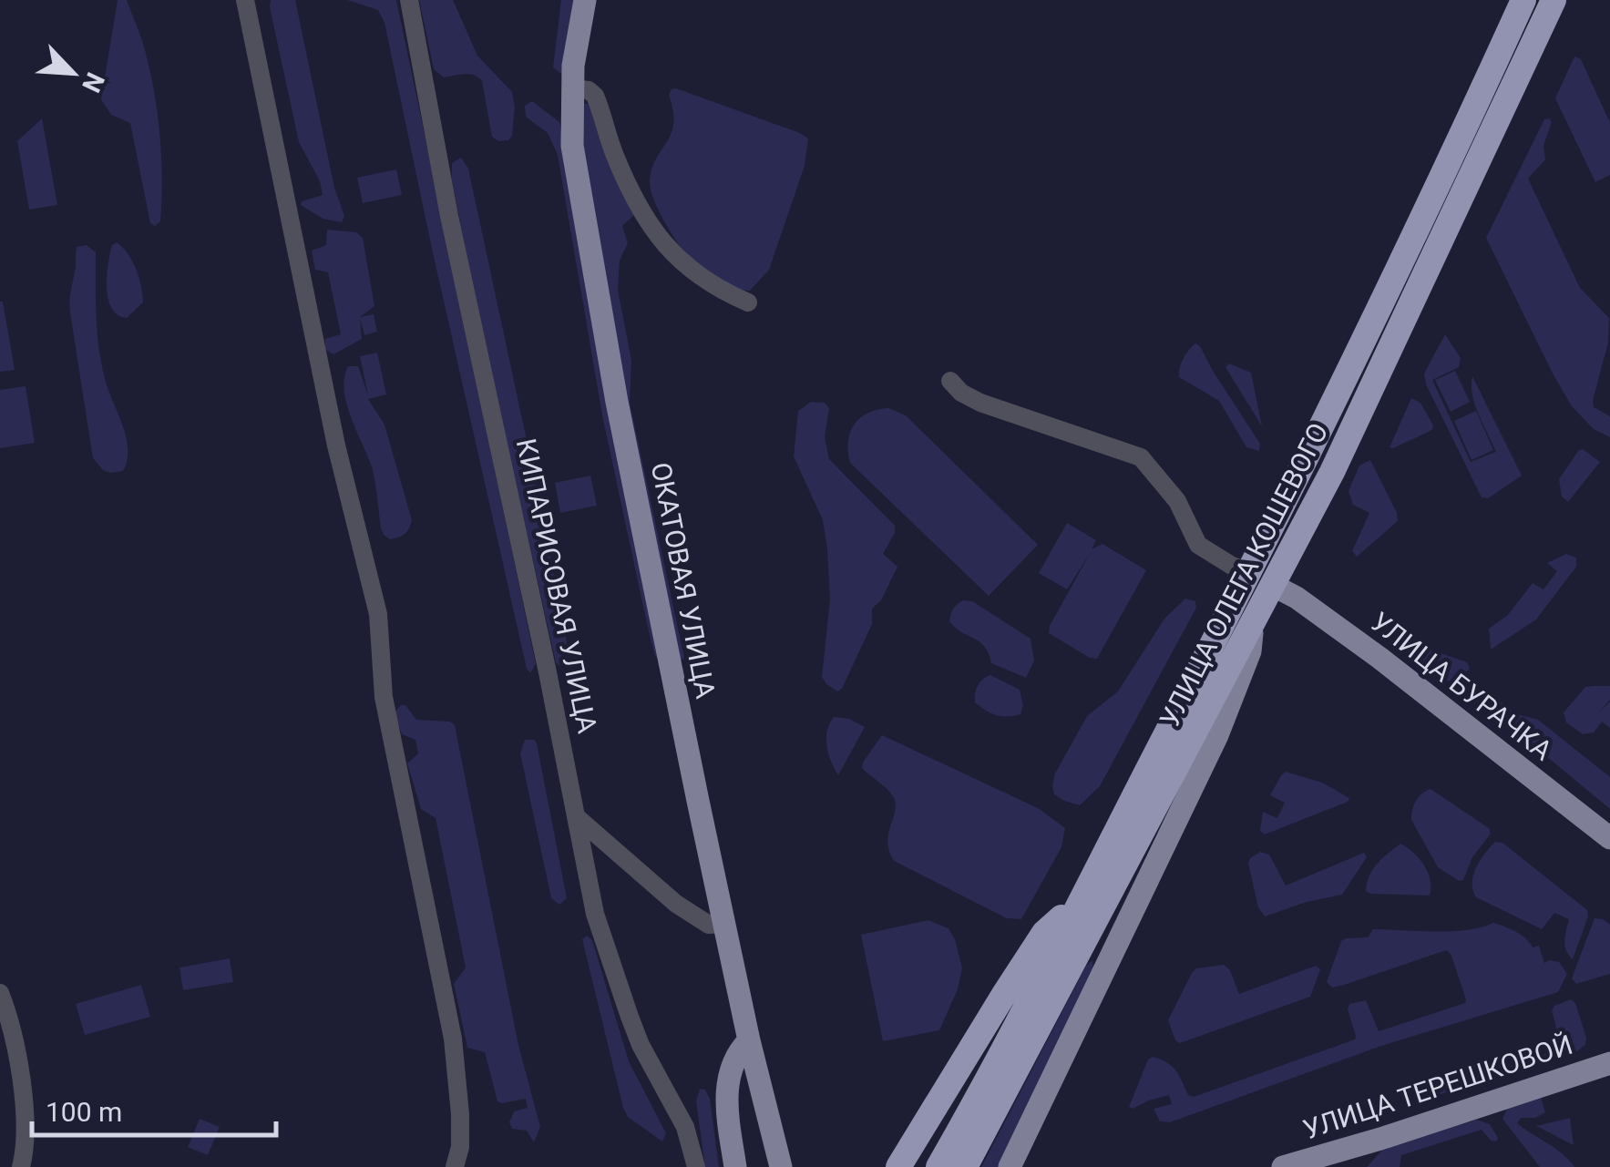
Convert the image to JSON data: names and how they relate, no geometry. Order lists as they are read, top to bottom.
{
  "streets": {
    "highway": ["УЛИЦА ОЛЕГА КОШЕВОГО"],
    "main road": ["ОКАТОВАЯ УЛИЦА", "УЛИЦА БУРАЧКА", "УЛИЦА ТЕРЕШКОВОЙ"],
    "street": ["КИПАРИСОВАЯ УЛИЦА"]
  },
  "crossings": [
    ["УЛИЦА ОЛЕГА КОШЕВОГО", "УЛИЦА БУРАЧКА"]
  ],
  "scale_bar": "100 m",
  "north": "bottom right"
}
